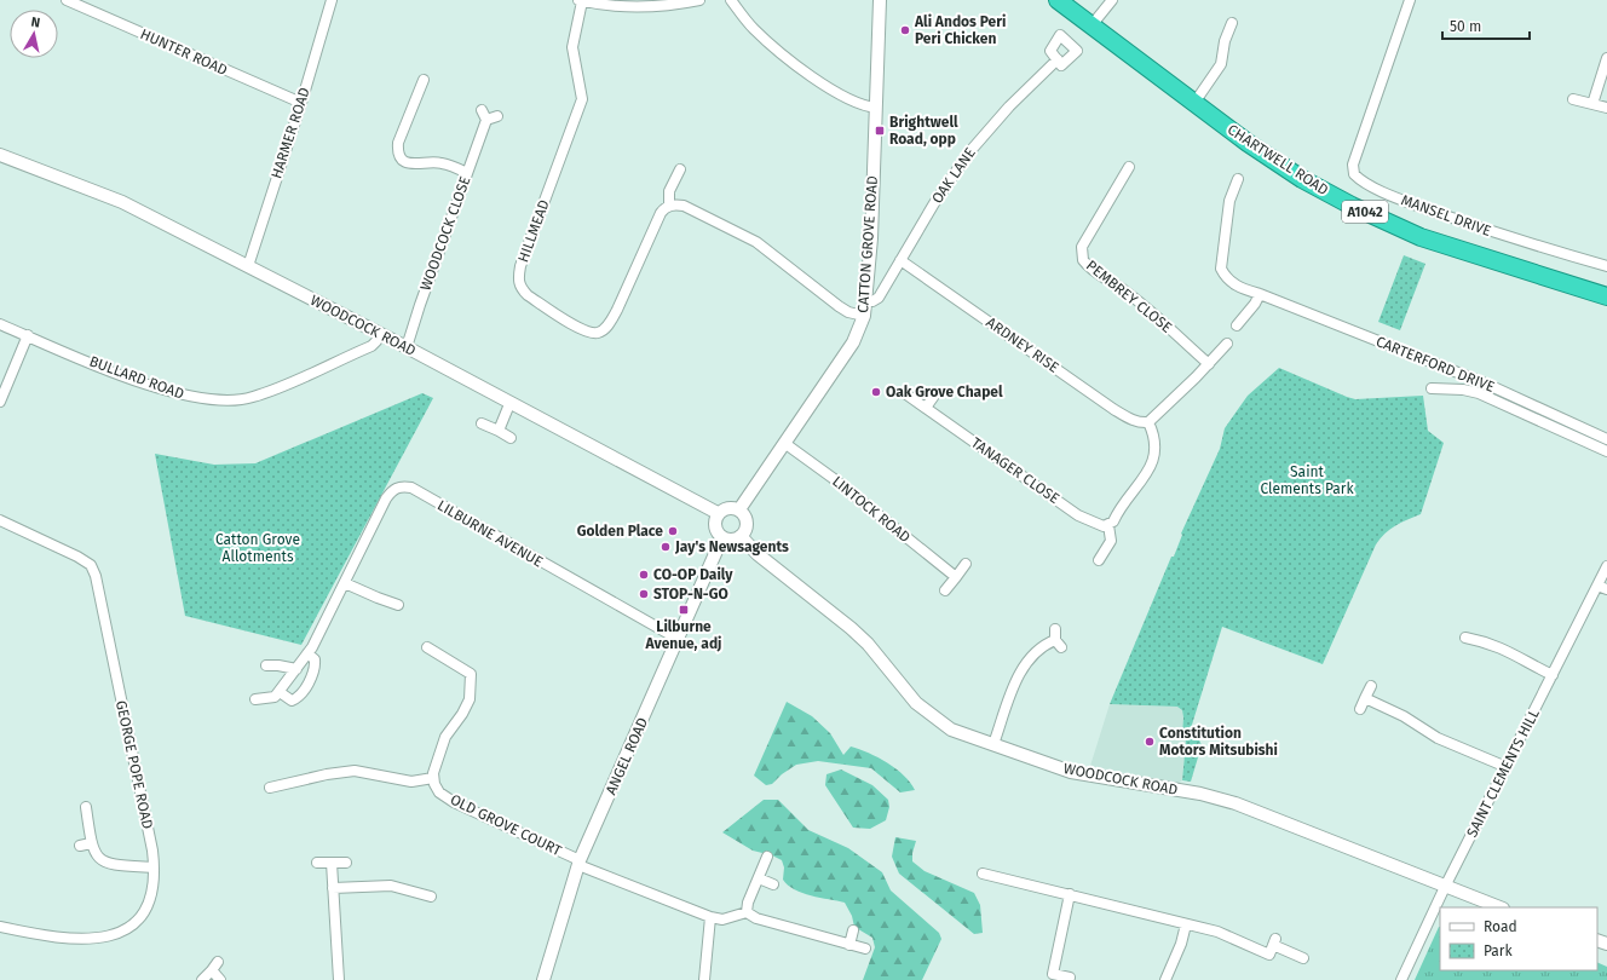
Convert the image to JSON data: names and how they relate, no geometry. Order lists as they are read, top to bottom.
{
  "streets": {
    "highway": ["CHARTWELL ROAD", "A1042"],
    "street": [
      "HUNTER ROAD",
      "HARMER ROAD",
      "OAK LANE",
      "MANSEL DRIVE",
      "HILLMEAD",
      "WOODCOCK CLOSE",
      "CATTON GROVE ROAD",
      "PEMBREY CLOSE",
      "WOODCOCK ROAD",
      "ARDNEY RISE",
      "CARTERFORD DRIVE",
      "BULLARD ROAD",
      "TANAGER CLOSE",
      "LINTOCK ROAD",
      "LILBURNE AVENUE",
      "ANGEL ROAD",
      "GEORGE POPE ROAD",
      "SAINT CLEMENTS HILL",
      "OLD GROVE COURT"
    ]
  },
  "crossings": [
    ["HUNTER ROAD", "HARMER ROAD"],
    ["HARMER ROAD", "WOODCOCK ROAD"],
    ["OAK LANE", "CATTON GROVE ROAD"],
    ["OAK LANE", "ARDNEY RISE"],
    ["WOODCOCK CLOSE", "WOODCOCK ROAD"],
    ["CATTON GROVE ROAD", "WOODCOCK ROAD"],
    ["CATTON GROVE ROAD", "LINTOCK ROAD"],
    ["CATTON GROVE ROAD", "ANGEL ROAD"],
    ["WOODCOCK ROAD", "BULLARD ROAD"],
    ["WOODCOCK ROAD", "ANGEL ROAD"],
    ["WOODCOCK ROAD", "SAINT CLEMENTS HILL"],
    ["LILBURNE AVENUE", "ANGEL ROAD"],
    ["ANGEL ROAD", "OLD GROVE COURT"]
  ],
  "parks": ["Saint Clements Park", "Catton Grove Allotments"],
  "places": {
    "other": [
      "Ali Andos Peri Peri Chicken",
      "Oak Grove Chapel",
      "Golden Place",
      "Jay's Newsagents",
      "CO-OP Daily",
      "STOP-N-GO",
      "Constitution Motors Mitsubishi"
    ],
    "transit": ["Brightwell Road, opp", "Lilburne Avenue, adj"]
  },
  "legend": ["Road", "Park"],
  "scale_bar": "50 m",
  "north": "top"
}
